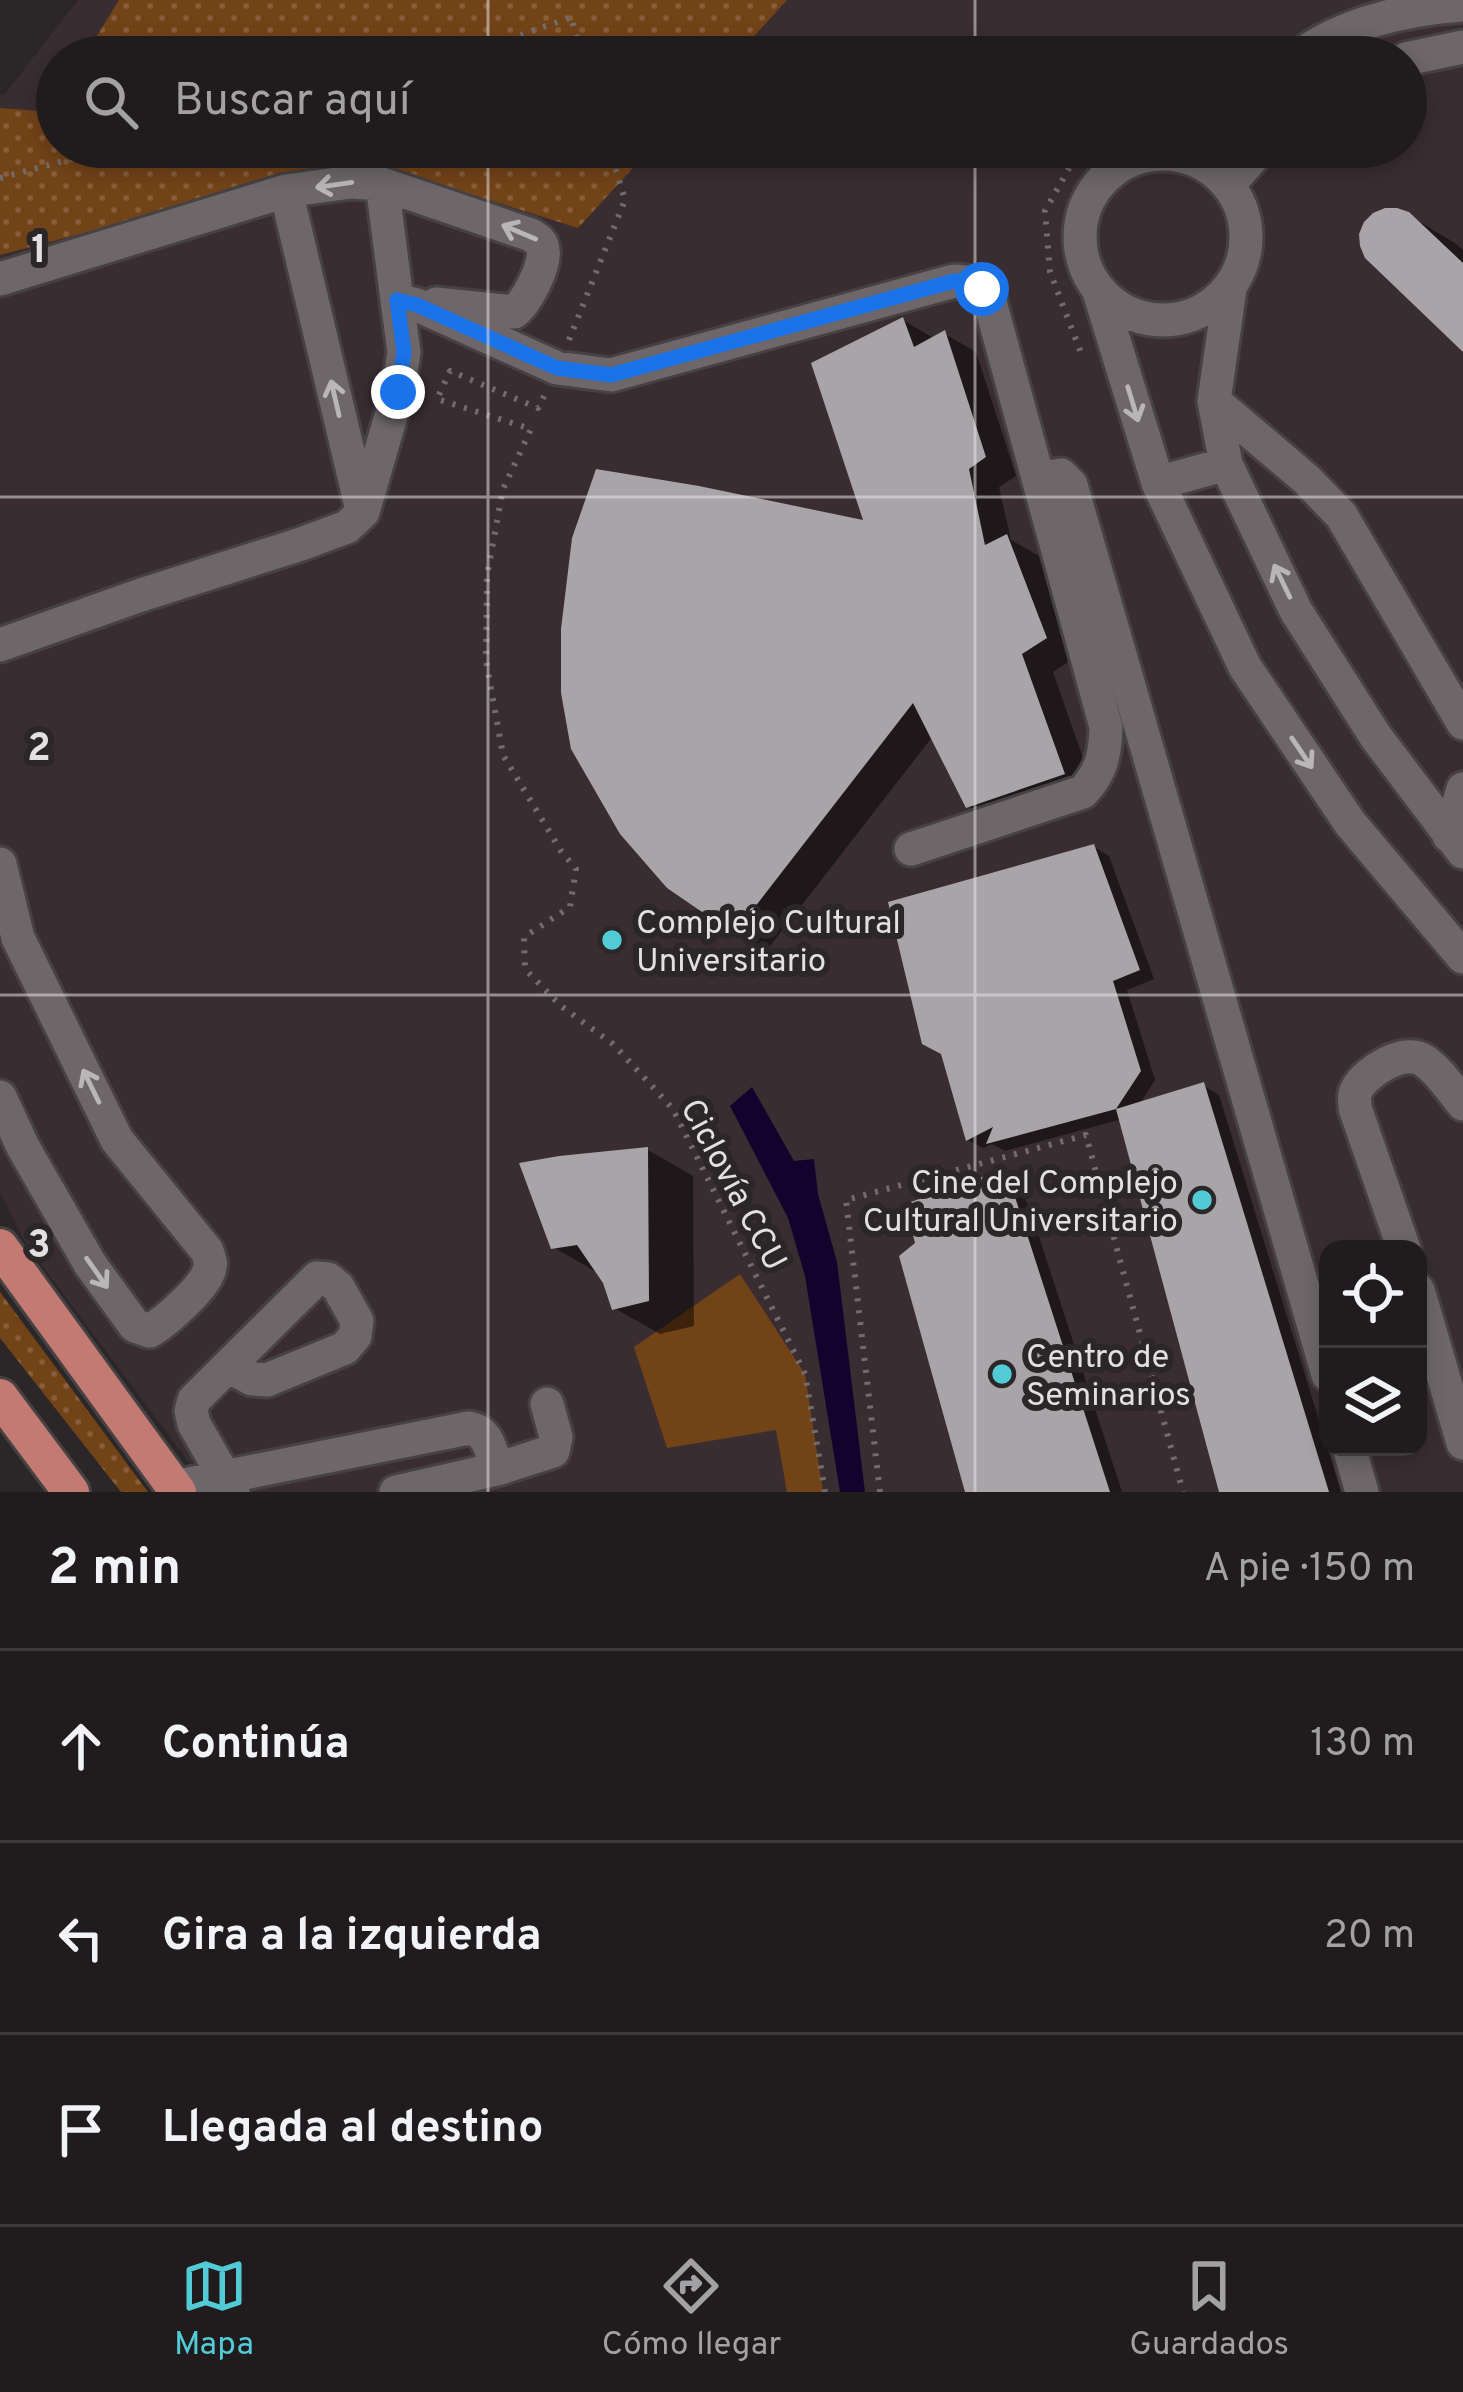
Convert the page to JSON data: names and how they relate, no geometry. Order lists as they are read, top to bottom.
{
  "streets": {
    "path": ["Ciclovía CCU"]
  },
  "places": ["Complejo Cultural Universitario", "Cine del Complejo Cultural Universitario", "Centro de Seminarios"],
  "page": {
    "search": "Buscar aquí",
    "heading": ["2 min", "A pie · 150 m"],
    "list": [
      ["Continúa", "130 m"],
      ["Gira a la izquierda", "20 m"],
      "Llegada al destino"
    ],
    "nav": ["Mapa", "Cómo llegar", "Guardados"]
  },
  "grid": {
    "rows": ["1", "2", "3"]
  }
}
